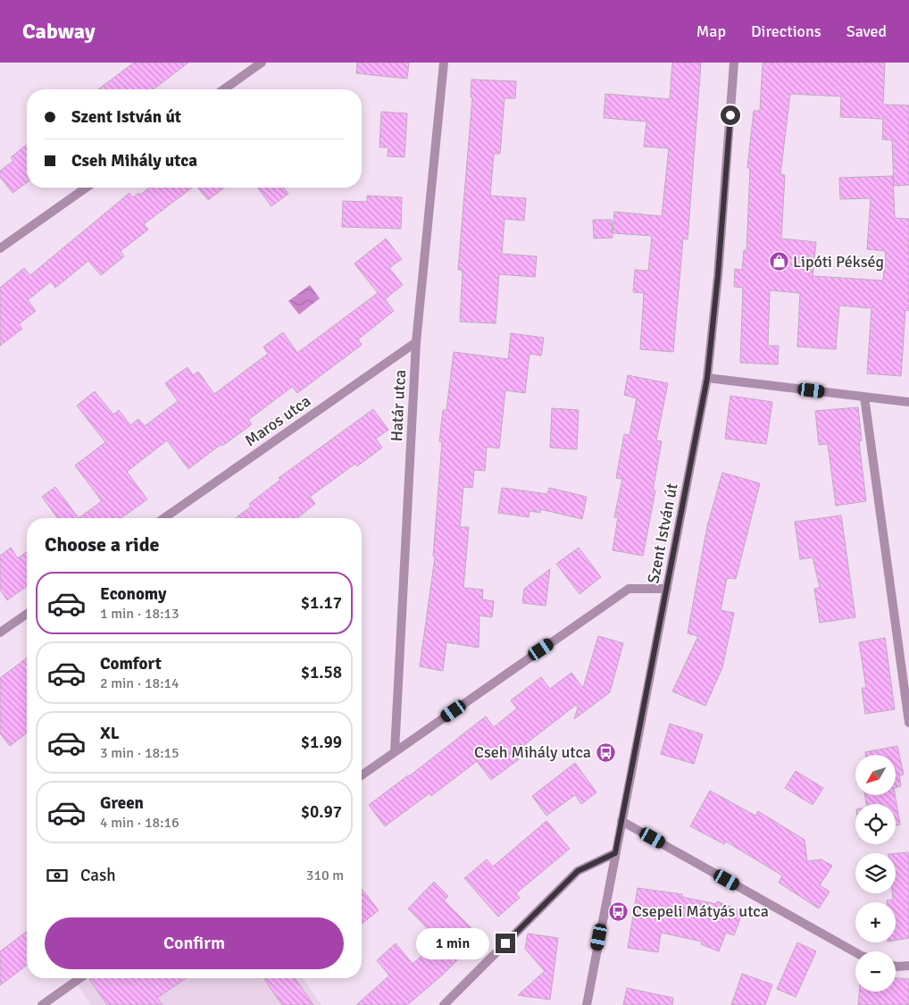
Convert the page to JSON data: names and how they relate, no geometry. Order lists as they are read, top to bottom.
{
  "streets": {
    "street": ["Határ utca", "Maros utca", "Szent István út"]
  },
  "crossings": [
    ["Határ utca", "Maros utca"]
  ],
  "places": {
    "shop": ["Lipóti Pékség"],
    "bus stop": ["Cseh Mihály utca", "Csepeli Mátyás utca"]
  },
  "north": "bottom left",
  "page": {
    "header": "Cabway",
    "nav": ["Map", "Directions", "Saved"],
    "banner": ["Szent István út", "Cseh Mihály utca"],
    "heading": "Choose a ride",
    "list": [
      {
        "name": "Economy",
        "note": "1 min · 18:13",
        "value": "$1.17"
      },
      {
        "name": "Comfort",
        "note": "2 min · 18:14",
        "value": "$1.58"
      },
      {
        "name": "XL",
        "note": "3 min · 18:15",
        "value": "$1.99"
      },
      {
        "name": "Green",
        "note": "4 min · 18:16",
        "value": "$0.97"
      }
    ],
    "map_buttons": ["+", "−"],
    "pay": ["Cash", "310 m"],
    "buttons": "Confirm",
    "bubble": "1 min"
  }
}
